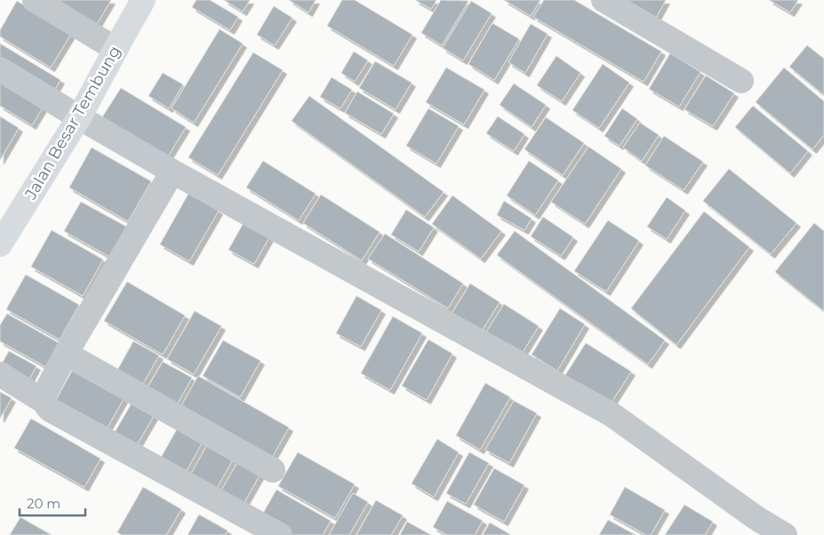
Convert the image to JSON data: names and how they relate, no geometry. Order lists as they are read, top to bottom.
{
  "streets": {
    "highway": ["Jalan Besar Tembung"]
  },
  "scale_bar": "20 m"
}
